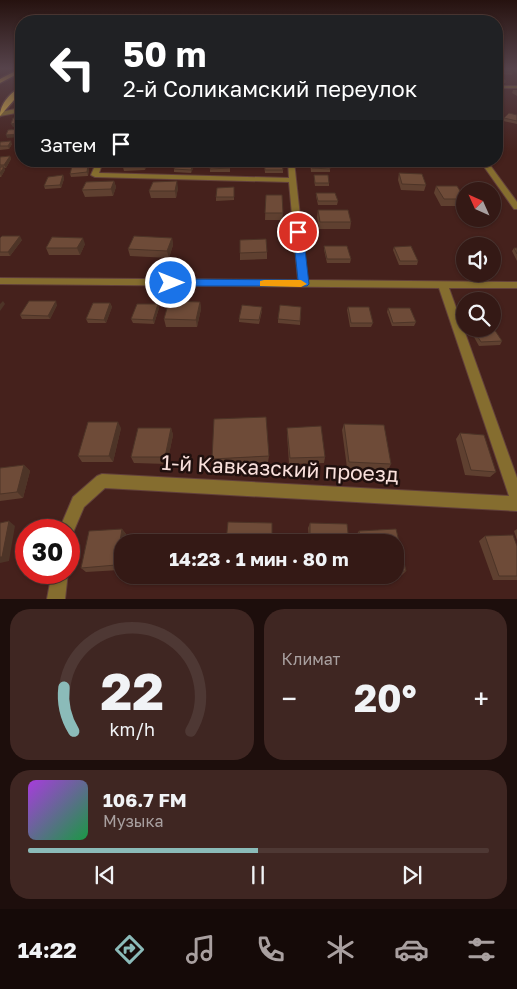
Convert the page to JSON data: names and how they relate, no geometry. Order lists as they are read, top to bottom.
{
  "streets": {
    "street": ["1-й Кавказский проезд"]
  },
  "north": "top left",
  "page": {
    "turn": ["50 m", "2-й Соликамский переулок"],
    "then": "Затем",
    "limit": "30",
    "trip": "14:23 · 1 мин · 80 m",
    "tile": "Климат",
    "heat": ["−", "20°", "+"],
    "song": ["106.7 FM", "Музыка"],
    "tabs": "14:22",
    "gauge": ["22", "km/h"]
  }
}
